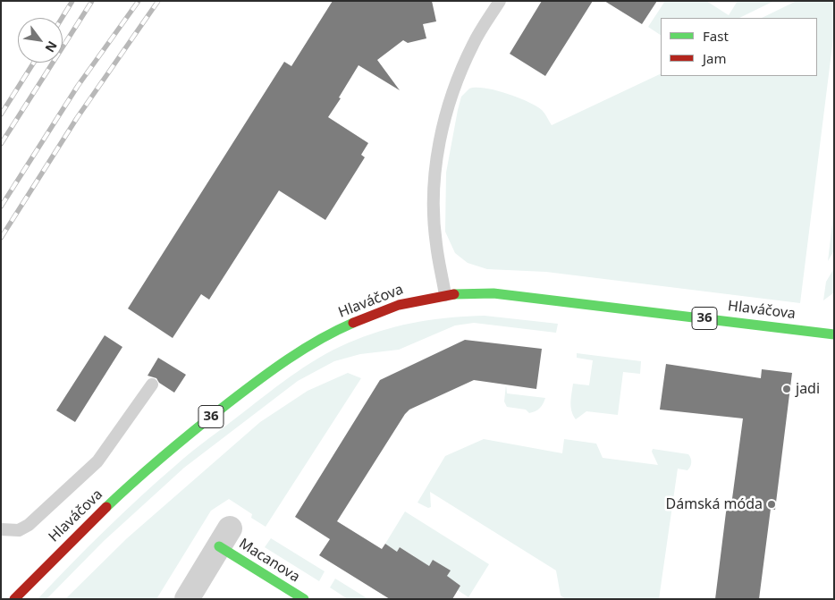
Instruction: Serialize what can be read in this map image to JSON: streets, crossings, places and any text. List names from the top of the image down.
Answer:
{
  "streets": {
    "main road": ["Hlaváčova", "36", "Macanova"]
  },
  "places": ["jadi", "Dámská móda"],
  "legend": ["Fast", "Jam"],
  "north": "bottom right"
}
